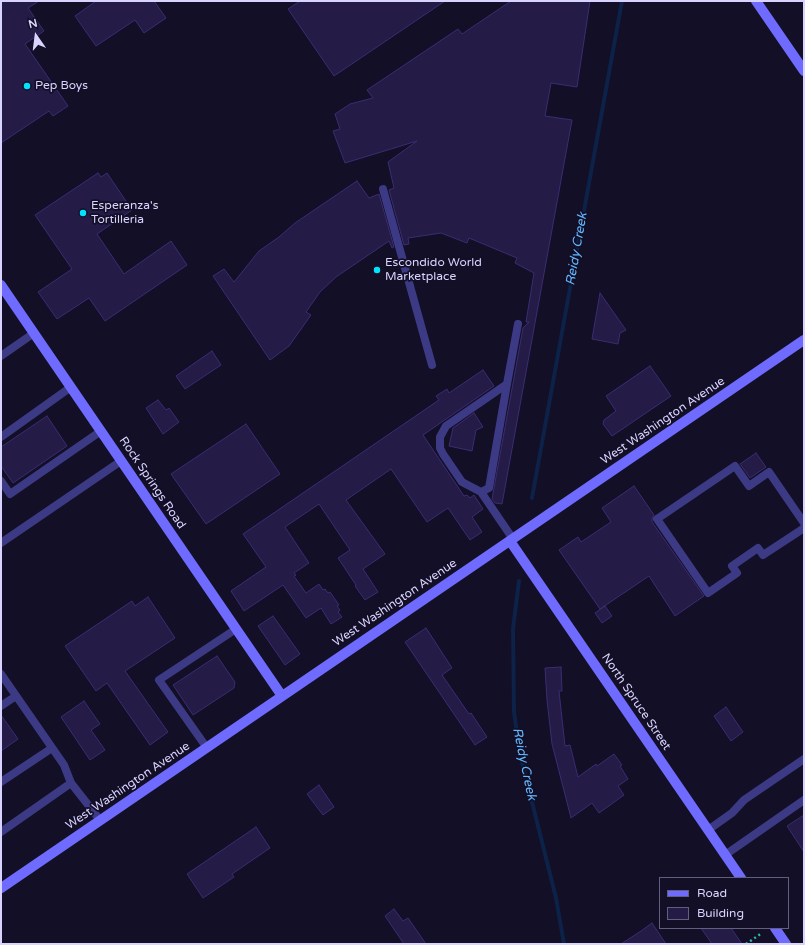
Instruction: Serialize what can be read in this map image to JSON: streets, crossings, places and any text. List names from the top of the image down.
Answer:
{
  "streets": {
    "main road": ["West Washington Avenue", "Rock Springs Road", "North Spruce Street"]
  },
  "crossings": [
    ["West Washington Avenue", "Rock Springs Road"],
    ["West Washington Avenue", "North Spruce Street"]
  ],
  "water": ["Reidy Creek"],
  "places": ["Pep Boys", "Esperanza's Tortilleria", "Escondido World Marketplace"],
  "legend": ["Road", "Building"],
  "north": "top"
}
